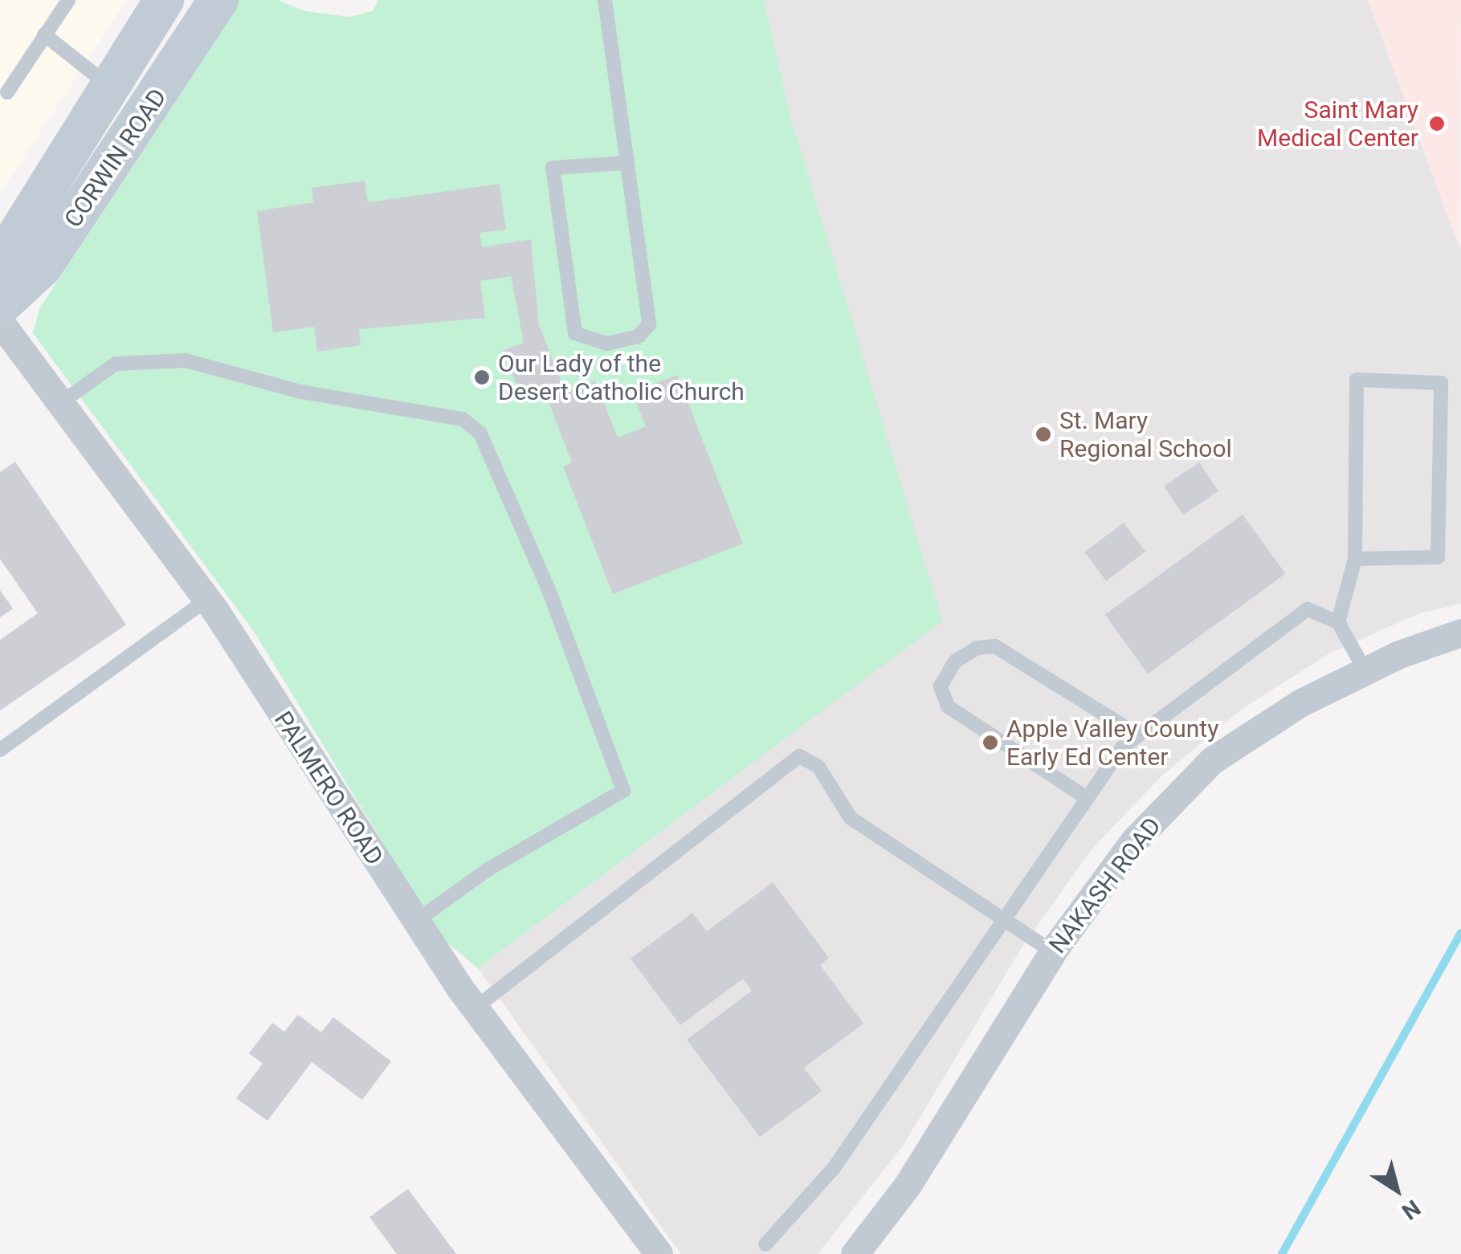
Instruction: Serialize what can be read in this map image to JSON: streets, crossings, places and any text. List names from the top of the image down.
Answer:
{
  "streets": {
    "main road": ["CORWIN ROAD"],
    "street": ["PALMERO ROAD", "NAKASH ROAD"]
  },
  "places": [
    "Saint Mary Medical Center",
    "Our Lady of the Desert Catholic Church",
    "St. Mary Regional School",
    "Apple Valley County Early Ed Center"
  ],
  "north": "bottom right"
}
